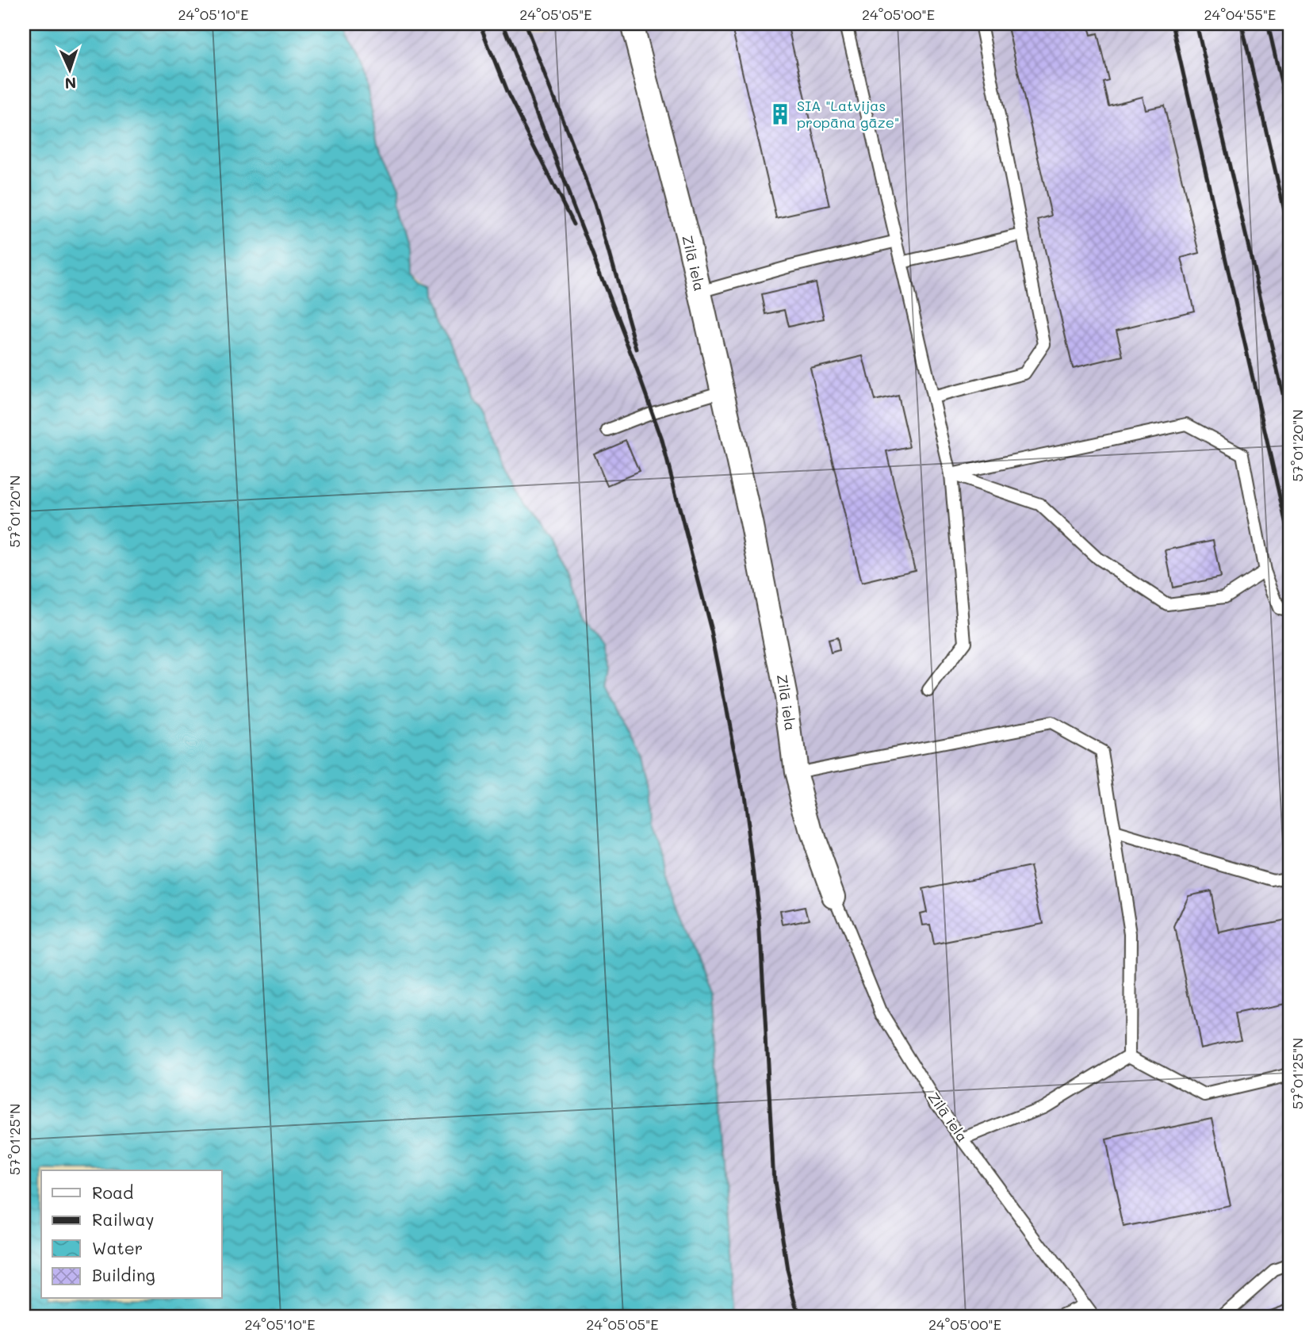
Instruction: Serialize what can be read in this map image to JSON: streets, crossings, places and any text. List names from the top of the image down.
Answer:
{
  "streets": {
    "street": ["Zilā iela"]
  },
  "places": {
    "building": ["SIA \"Latvijas propāna gāze\""]
  },
  "legend": [
    "Road",
    "Railway",
    "Water",
    "Building"
  ],
  "north": "bottom",
  "coordinates": [
    "24°05'10\"E",
    "24°05'05\"E",
    "24°05'00\"E",
    "24°04'55\"E",
    "57°01'20\"N",
    "57°01'25\"N"
  ]
}
